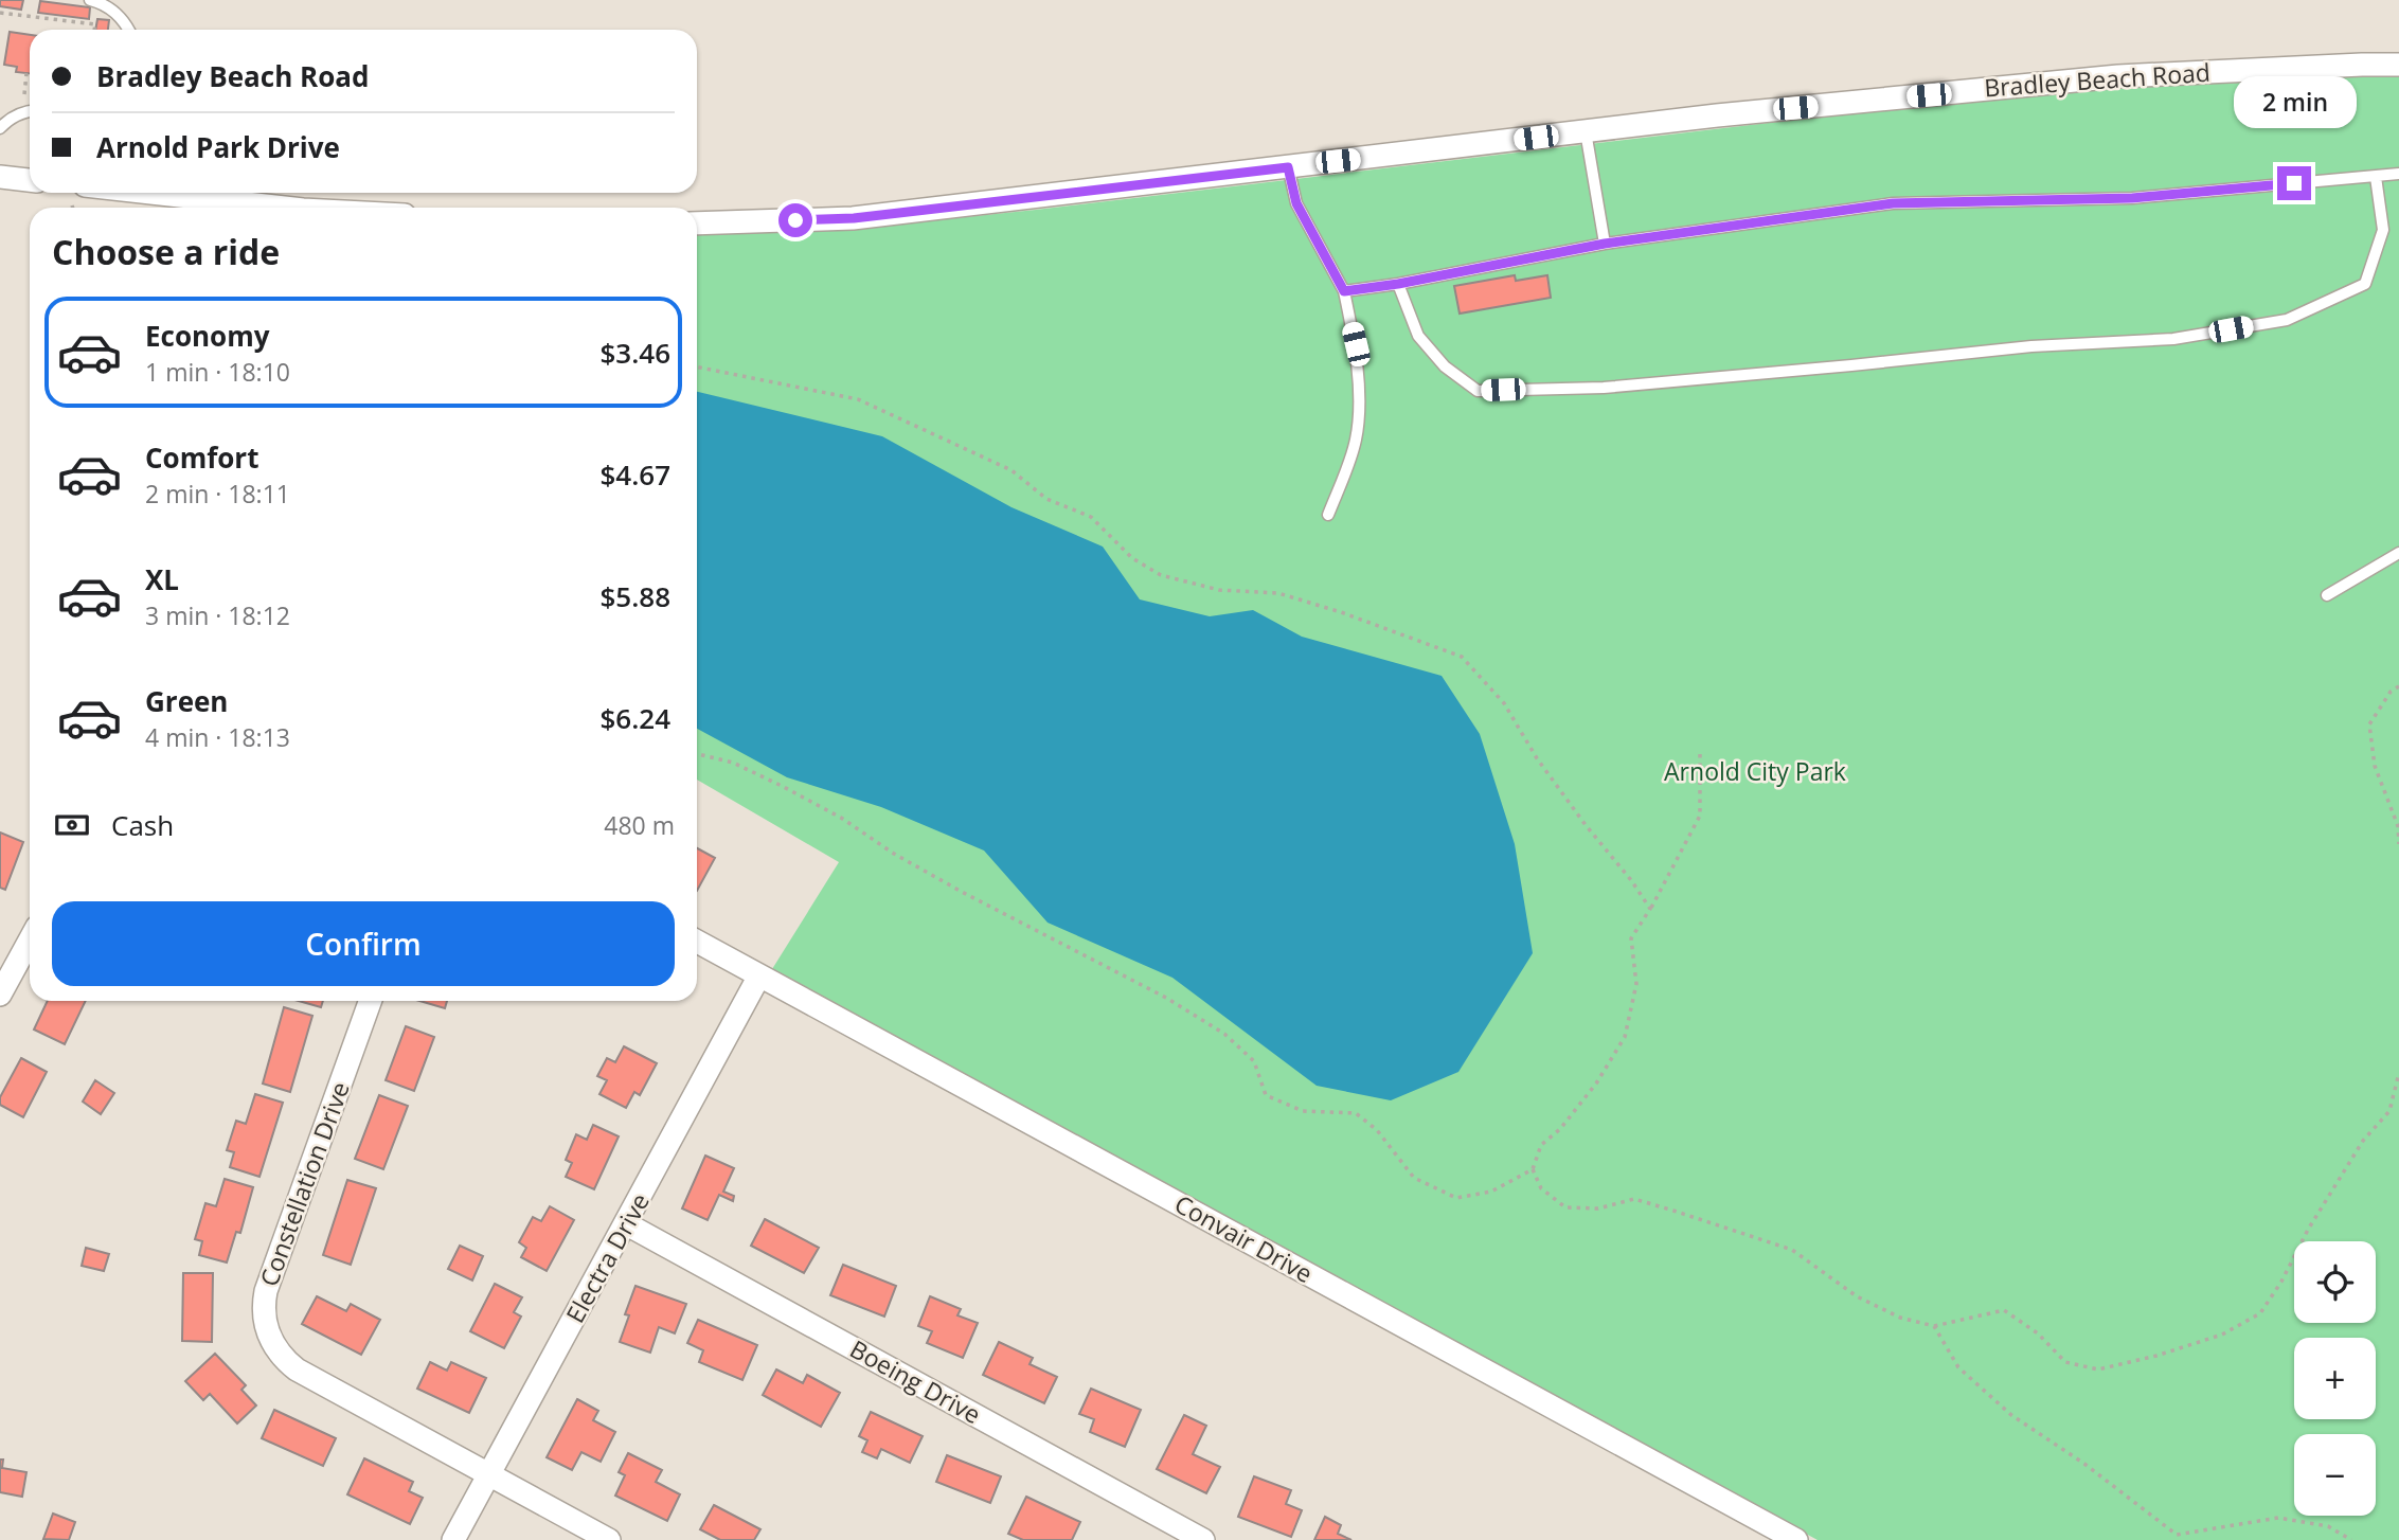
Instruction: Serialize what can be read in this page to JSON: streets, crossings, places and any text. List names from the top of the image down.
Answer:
{
  "streets": {
    "street": [
      "Bradley Beach Road",
      "Constellation Drive",
      "Convair Drive",
      "Electra Drive",
      "Boeing Drive"
    ]
  },
  "crossings": [
    ["Constellation Drive", "Electra Drive"],
    ["Convair Drive", "Electra Drive"],
    ["Electra Drive", "Boeing Drive"]
  ],
  "parks": ["Arnold City Park"],
  "page": {
    "banner": ["Bradley Beach Road", "Arnold Park Drive"],
    "bubble": "2 min",
    "heading": "Choose a ride",
    "list": [
      {
        "name": "Economy",
        "note": "1 min · 18:10",
        "value": "$3.46"
      },
      {
        "name": "Comfort",
        "note": "2 min · 18:11",
        "value": "$4.67"
      },
      {
        "name": "XL",
        "note": "3 min · 18:12",
        "value": "$5.88"
      },
      {
        "name": "Green",
        "note": "4 min · 18:13",
        "value": "$6.24"
      }
    ],
    "pay": ["Cash", "480 m"],
    "buttons": "Confirm",
    "map_buttons": ["+", "−"]
  }
}
